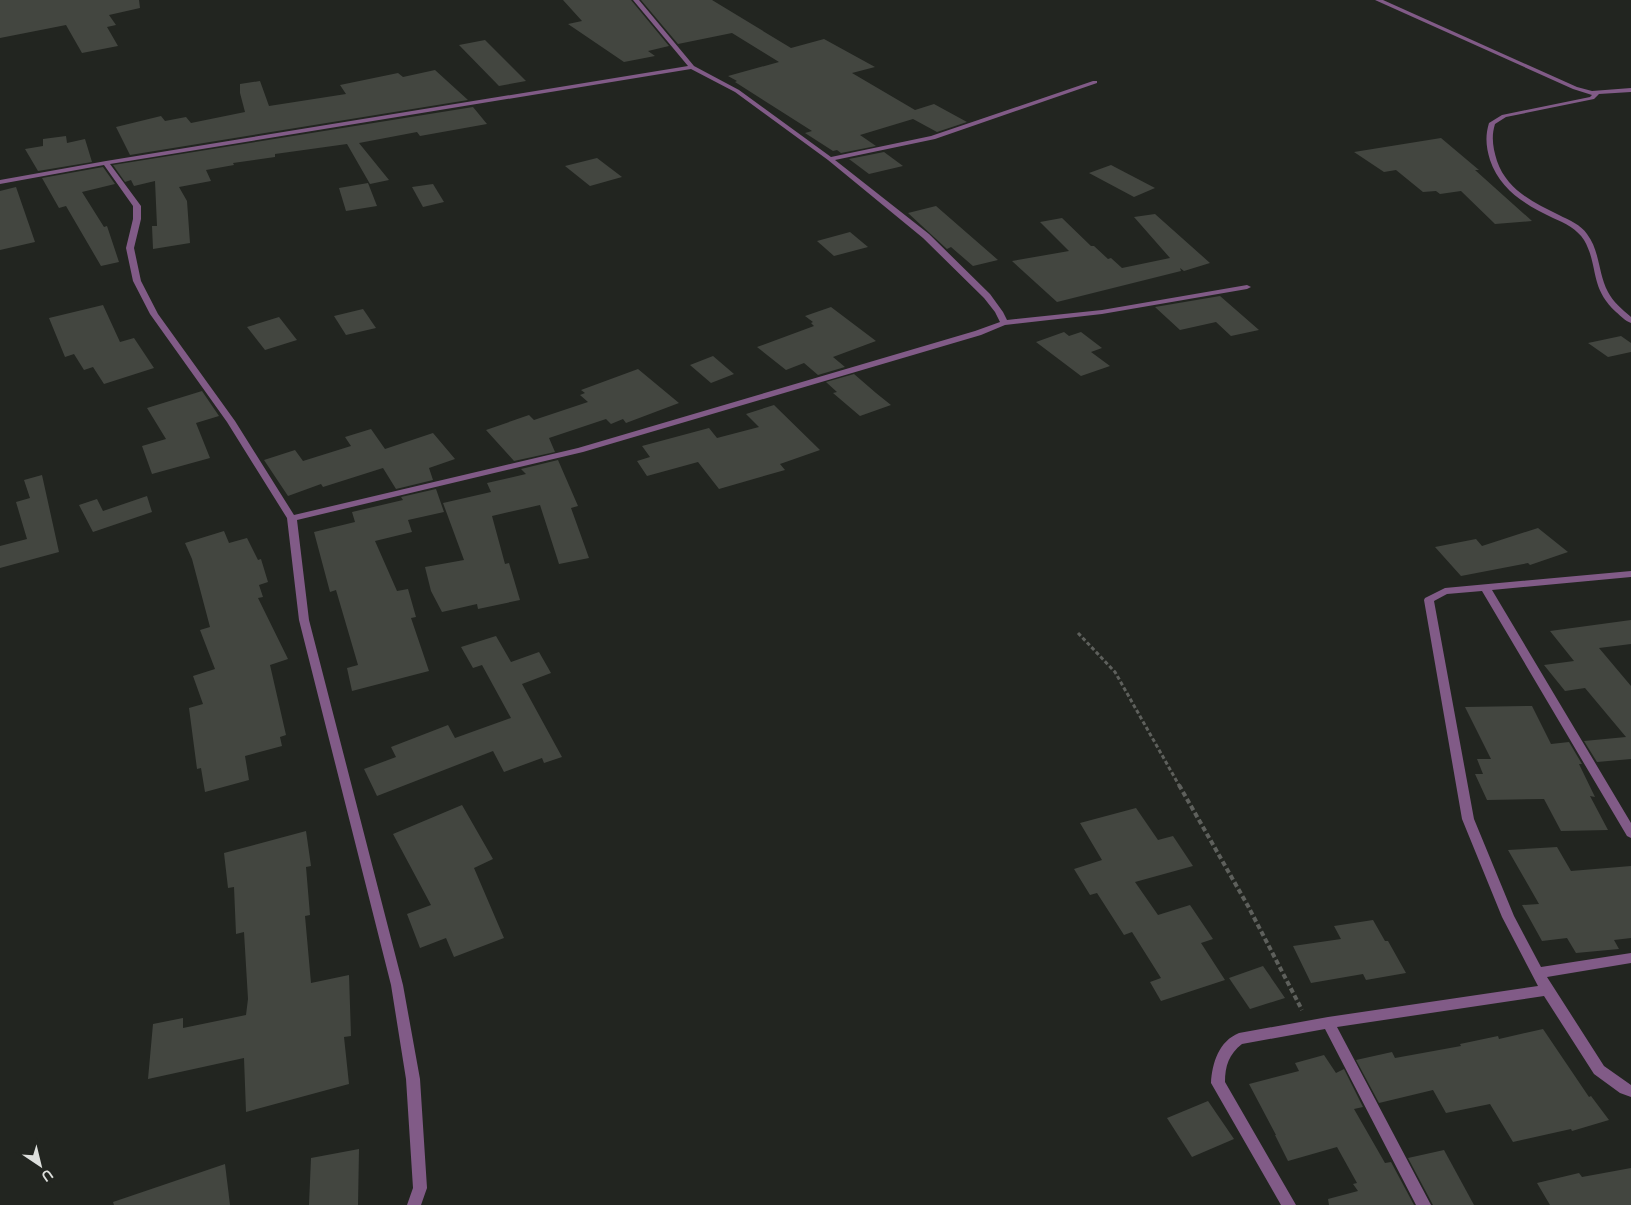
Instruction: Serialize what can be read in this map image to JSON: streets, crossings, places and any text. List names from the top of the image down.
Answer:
{
  "north": "bottom right"
}
